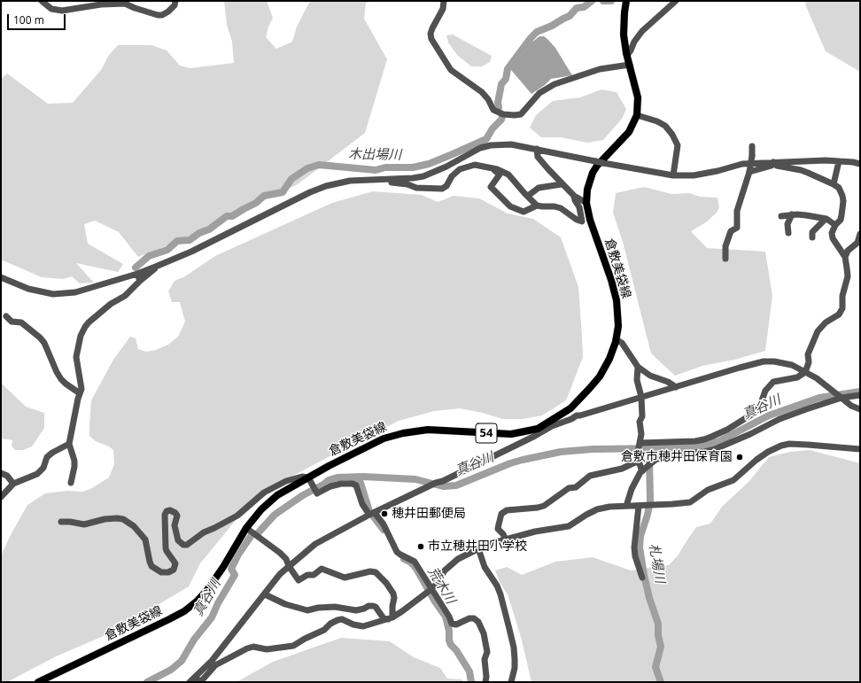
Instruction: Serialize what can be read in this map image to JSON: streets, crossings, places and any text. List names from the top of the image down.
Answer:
{
  "streets": {
    "main road": ["倉敷美袋線", "54"]
  },
  "water": [
    "木出場川",
    "真谷川",
    "札場川",
    "荒木川"
  ],
  "places": ["倉敷市穂井田保育園", "穂井田郵便局", "市立穂井田小学校"],
  "scale_bar": "100 m"
}
